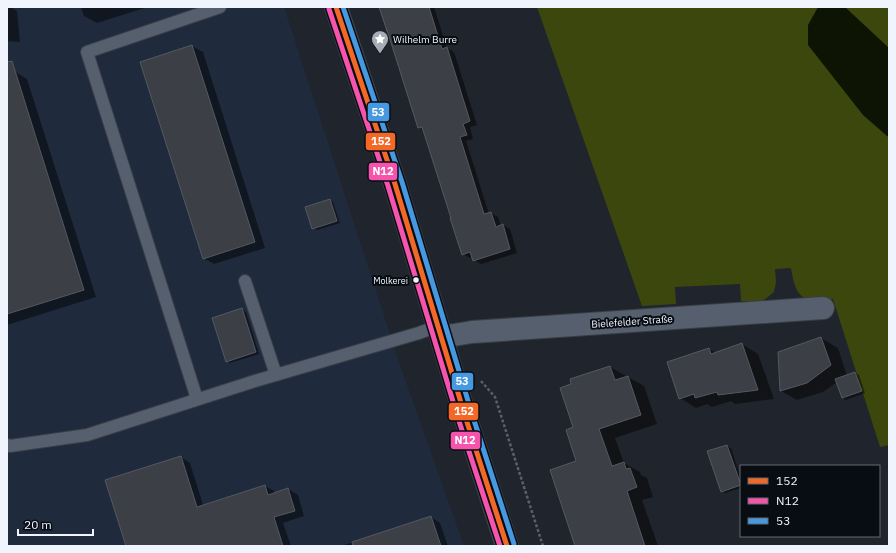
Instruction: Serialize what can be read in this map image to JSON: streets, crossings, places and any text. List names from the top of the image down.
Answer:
{
  "streets": {
    "street": ["Bielefelder Straße"]
  },
  "places": {
    "place": ["Wilhelm Burre"],
    "other": ["Molkerei"]
  },
  "lines": ["transit line 152", "transit line 53", "transit line N12"],
  "legend": ["152", "N12", "53"],
  "scale_bar": "20 m"
}
